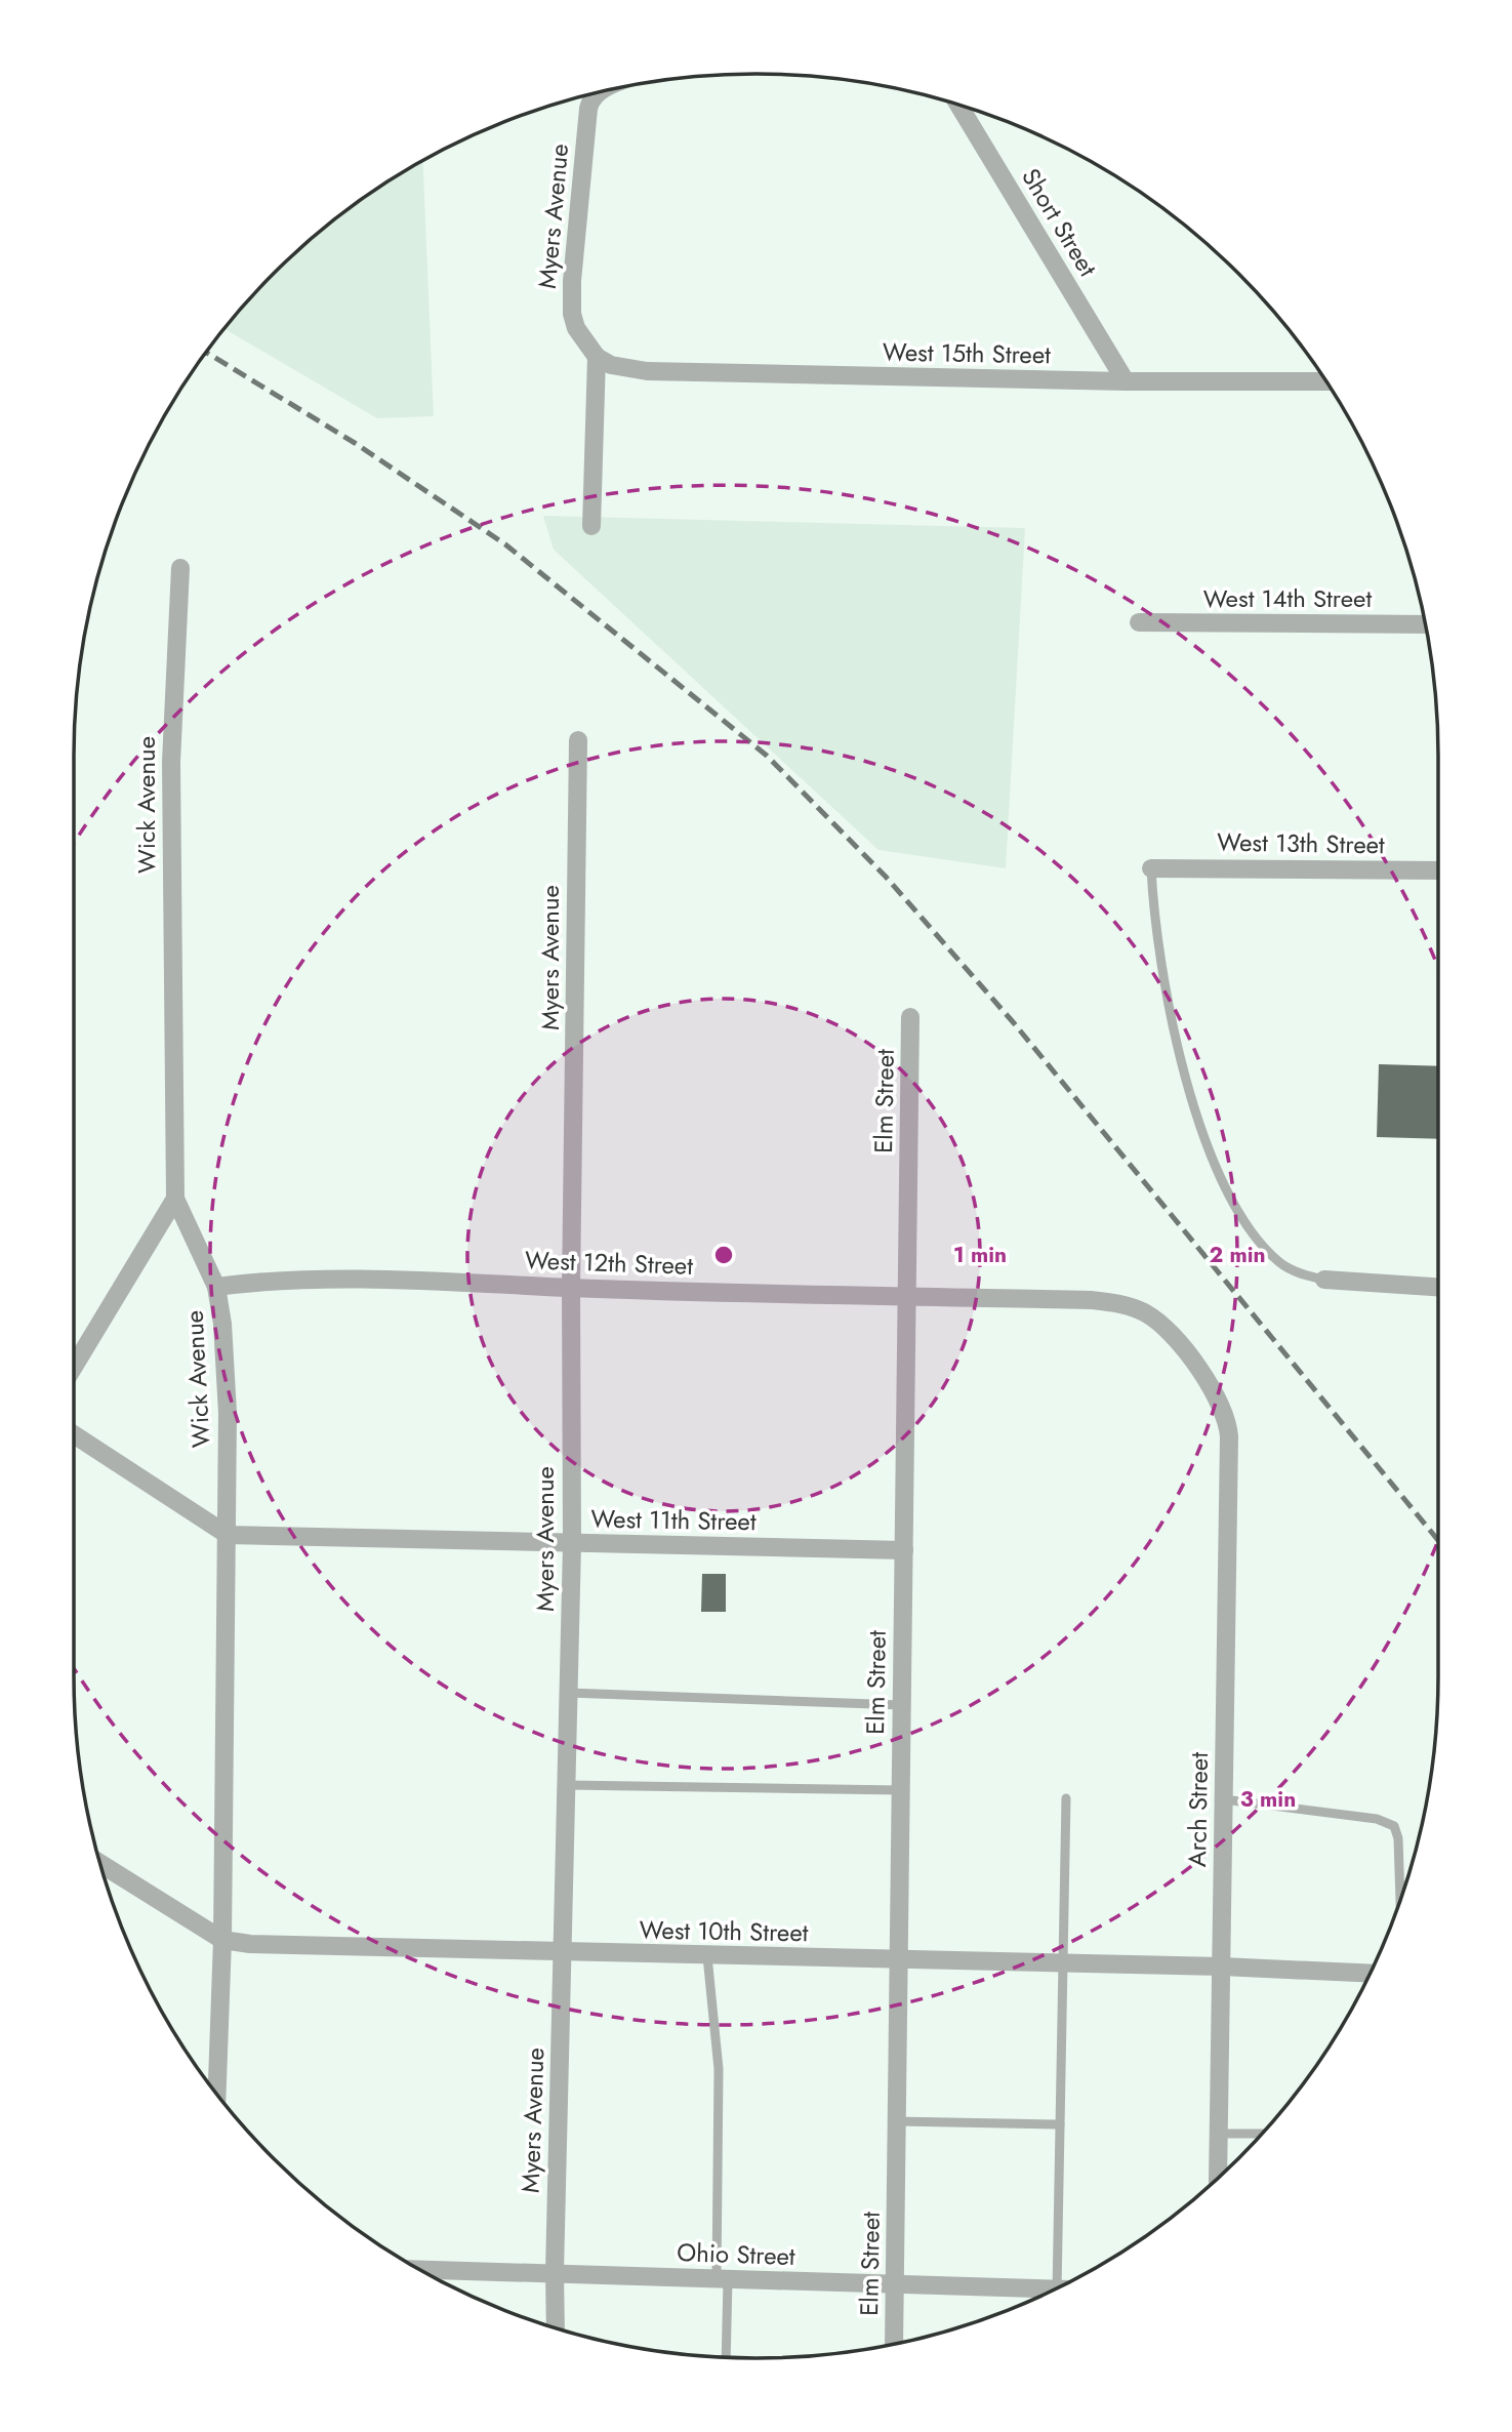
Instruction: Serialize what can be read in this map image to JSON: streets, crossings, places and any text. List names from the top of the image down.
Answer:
{
  "streets": {
    "street": [
      "Myers Avenue",
      "Short Street",
      "West 15th Street",
      "West 14th Street",
      "Wick Avenue",
      "West 13th Street",
      "Elm Street",
      "West 12th Street",
      "West 11th Street",
      "Arch Street",
      "West 10th Street",
      "Ohio Street"
    ]
  },
  "crossings": [
    ["Myers Avenue", "West 15th Street"],
    ["Myers Avenue", "West 12th Street"],
    ["Myers Avenue", "West 11th Street"],
    ["Myers Avenue", "West 10th Street"],
    ["Myers Avenue", "Ohio Street"],
    ["Short Street", "West 15th Street"],
    ["Wick Avenue", "West 12th Street"],
    ["Wick Avenue", "West 11th Street"],
    ["Wick Avenue", "West 10th Street"],
    ["Elm Street", "West 12th Street"],
    ["Elm Street", "West 11th Street"],
    ["Elm Street", "West 10th Street"],
    ["Elm Street", "Ohio Street"],
    ["West 12th Street", "Arch Street"],
    ["Arch Street", "West 10th Street"]
  ],
  "rings": ["1 min", "2 min", "3 min"]
}
